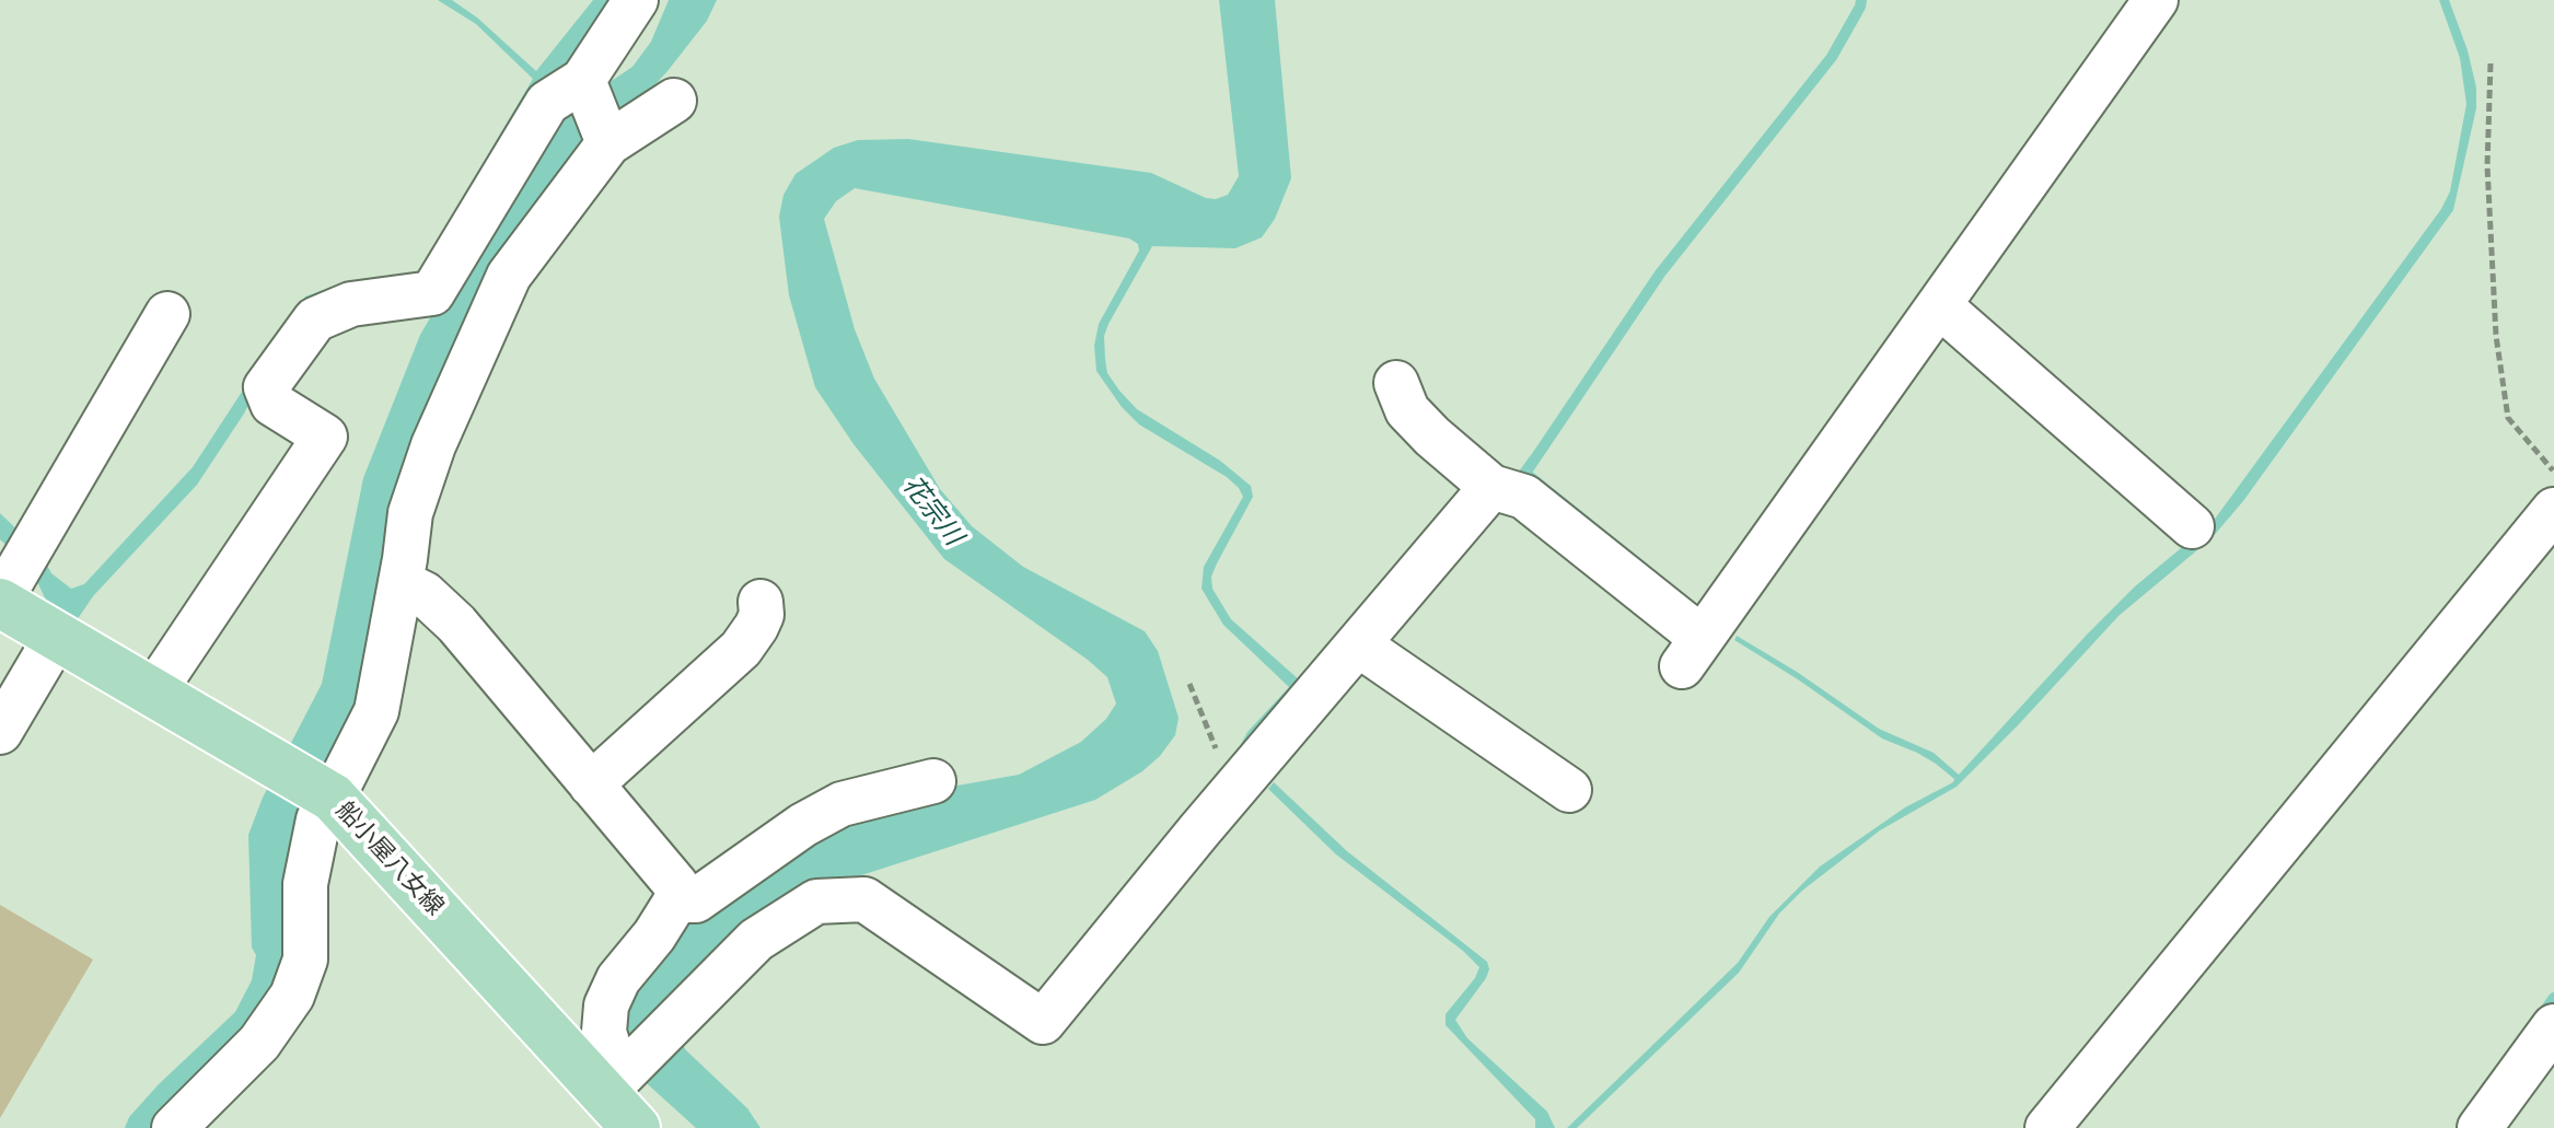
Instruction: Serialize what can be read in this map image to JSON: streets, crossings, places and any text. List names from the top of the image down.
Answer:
{
  "streets": {
    "main road": ["船小屋八女線"]
  },
  "water": ["花宗川"]
}
